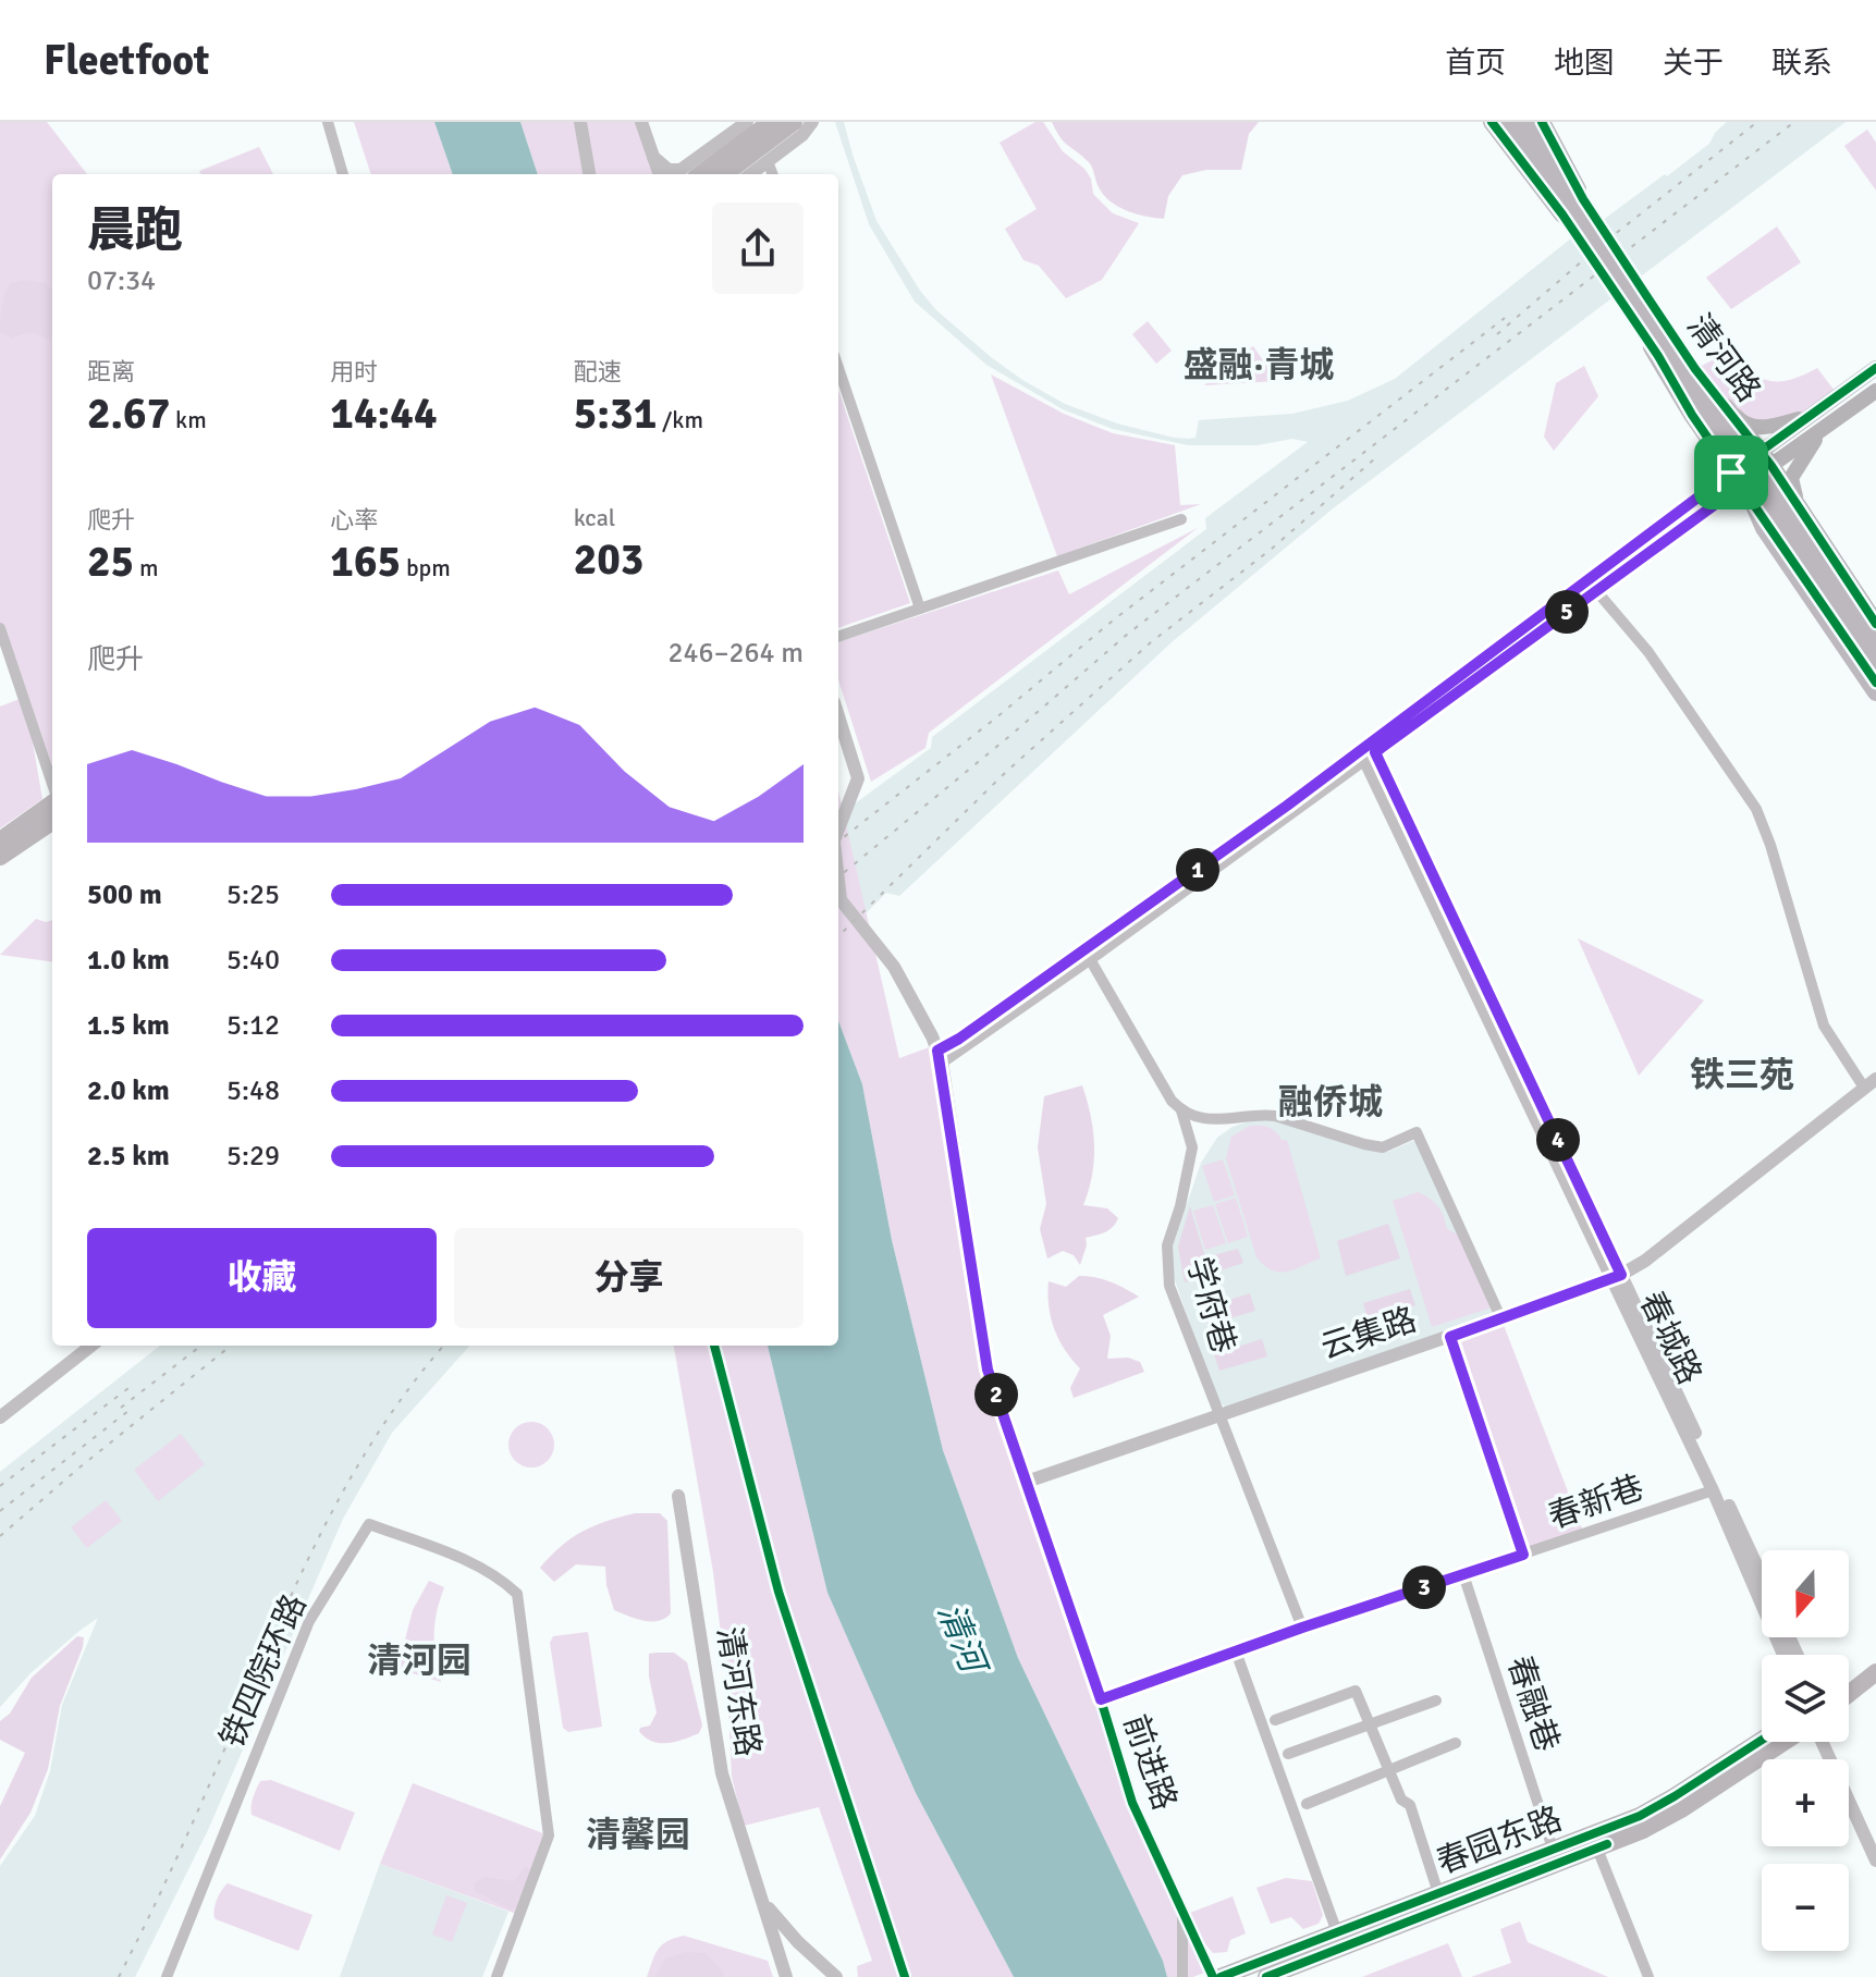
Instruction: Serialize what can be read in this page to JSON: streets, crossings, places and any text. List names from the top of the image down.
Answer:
{
  "streets": {
    "main road": ["清河路", "春园东路"],
    "street": [
      "学府巷",
      "云集路",
      "春城路",
      "春新巷",
      "铁四院环路",
      "清河东路",
      "春融巷",
      "前进路"
    ]
  },
  "crossings": [
    ["学府巷", "云集路"],
    ["学府巷", "春新巷"],
    ["云集路", "春城路"],
    ["云集路", "前进路"],
    ["春城路", "春新巷"],
    ["春新巷", "春融巷"],
    ["春新巷", "前进路"],
    ["春融巷", "春园东路"]
  ],
  "districts": [
    "盛融·青城",
    "铁三苑",
    "融侨城",
    "清河园",
    "清馨园"
  ],
  "water": ["清河"],
  "north": "bottom",
  "page": {
    "header": "Fleetfoot",
    "nav": [
      "首页",
      "地图",
      "关于",
      "联系"
    ],
    "heading": ["晨跑", "07:34"],
    "stats": [
      ["距离", "2.67 km"],
      ["用时", "14:44"],
      ["配速", "5:31 /km"],
      ["爬升", "25 m"],
      ["心率", "165 bpm"],
      ["kcal", "203"]
    ],
    "pins": [
      "5",
      "1",
      "4",
      "2",
      "3"
    ],
    "chart": ["爬升", "246–264 m"],
    "list": [
      {
        "name": "500 m",
        "note": "5:25"
      },
      {
        "name": "1.0 km",
        "note": "5:40"
      },
      {
        "name": "1.5 km",
        "note": "5:12"
      },
      {
        "name": "2.0 km",
        "note": "5:48"
      },
      {
        "name": "2.5 km",
        "note": "5:29"
      }
    ],
    "buttons": ["收藏", "分享"],
    "map_buttons": ["+", "−"]
  }
}
